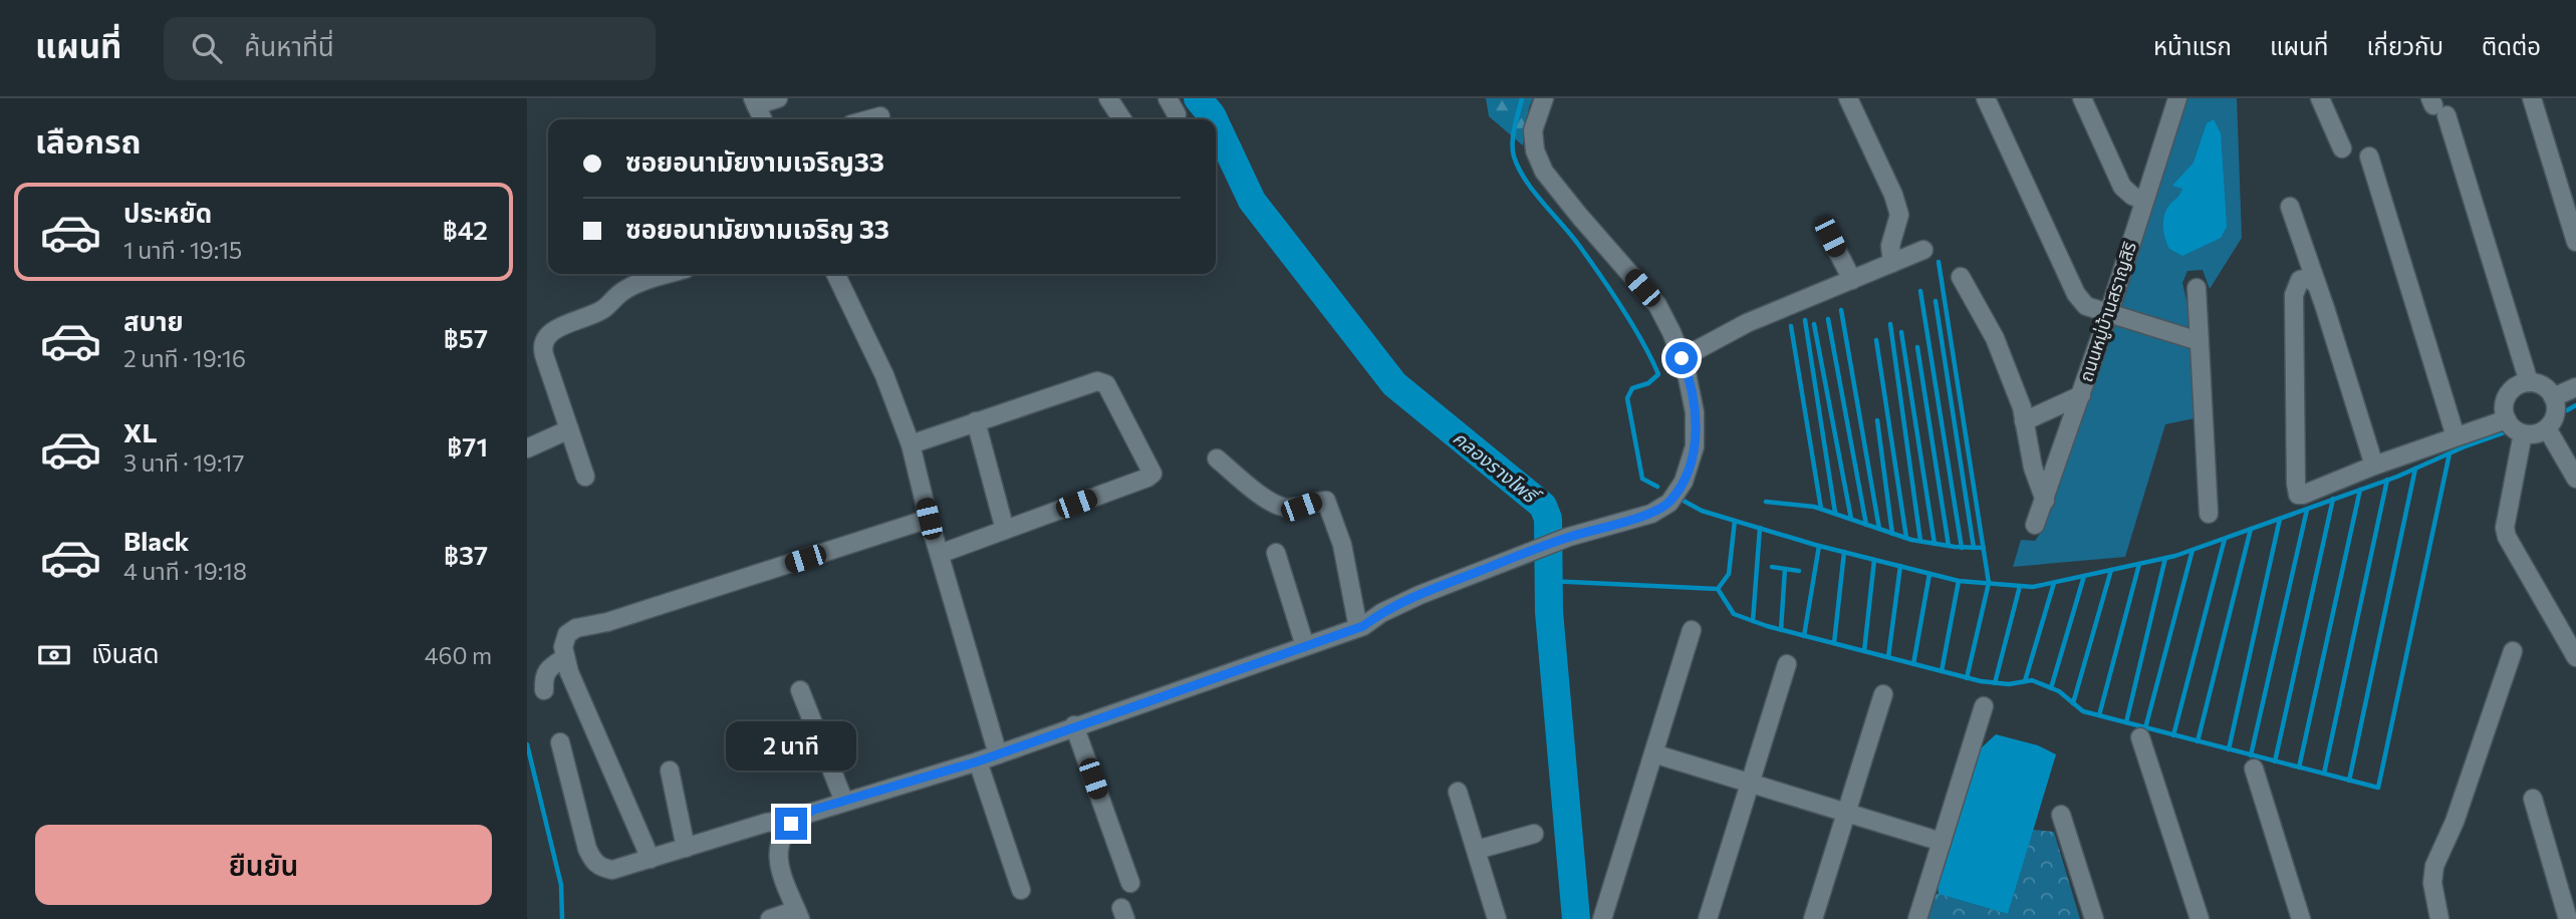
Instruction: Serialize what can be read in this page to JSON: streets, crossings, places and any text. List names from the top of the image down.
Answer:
{
  "streets": {
    "street": ["ถนนหมู่บ้านสราญสิริ"]
  },
  "water": ["คลองรางโพธิ์"],
  "page": {
    "header": "แผนที่",
    "search": "ค้นหาที่นี่",
    "nav": [
      "หน้าแรก",
      "แผนที่",
      "เกี่ยวกับ",
      "ติดต่อ"
    ],
    "heading": "เลือกรถ",
    "banner": ["ซอยอนามัยงามเจริญ33", "ซอยอนามัยงามเจริญ 33"],
    "list": [
      {
        "name": "ประหยัด",
        "note": "1 นาที · 19:15",
        "value": "฿42"
      },
      {
        "name": "สบาย",
        "note": "2 นาที · 19:16",
        "value": "฿57"
      },
      {
        "name": "XL",
        "note": "3 นาที · 19:17",
        "value": "฿71"
      },
      {
        "name": "Black",
        "note": "4 นาที · 19:18",
        "value": "฿37"
      }
    ],
    "pay": ["เงินสด", "460 m"],
    "bubble": "2 นาที",
    "buttons": "ยืนยัน"
  }
}
